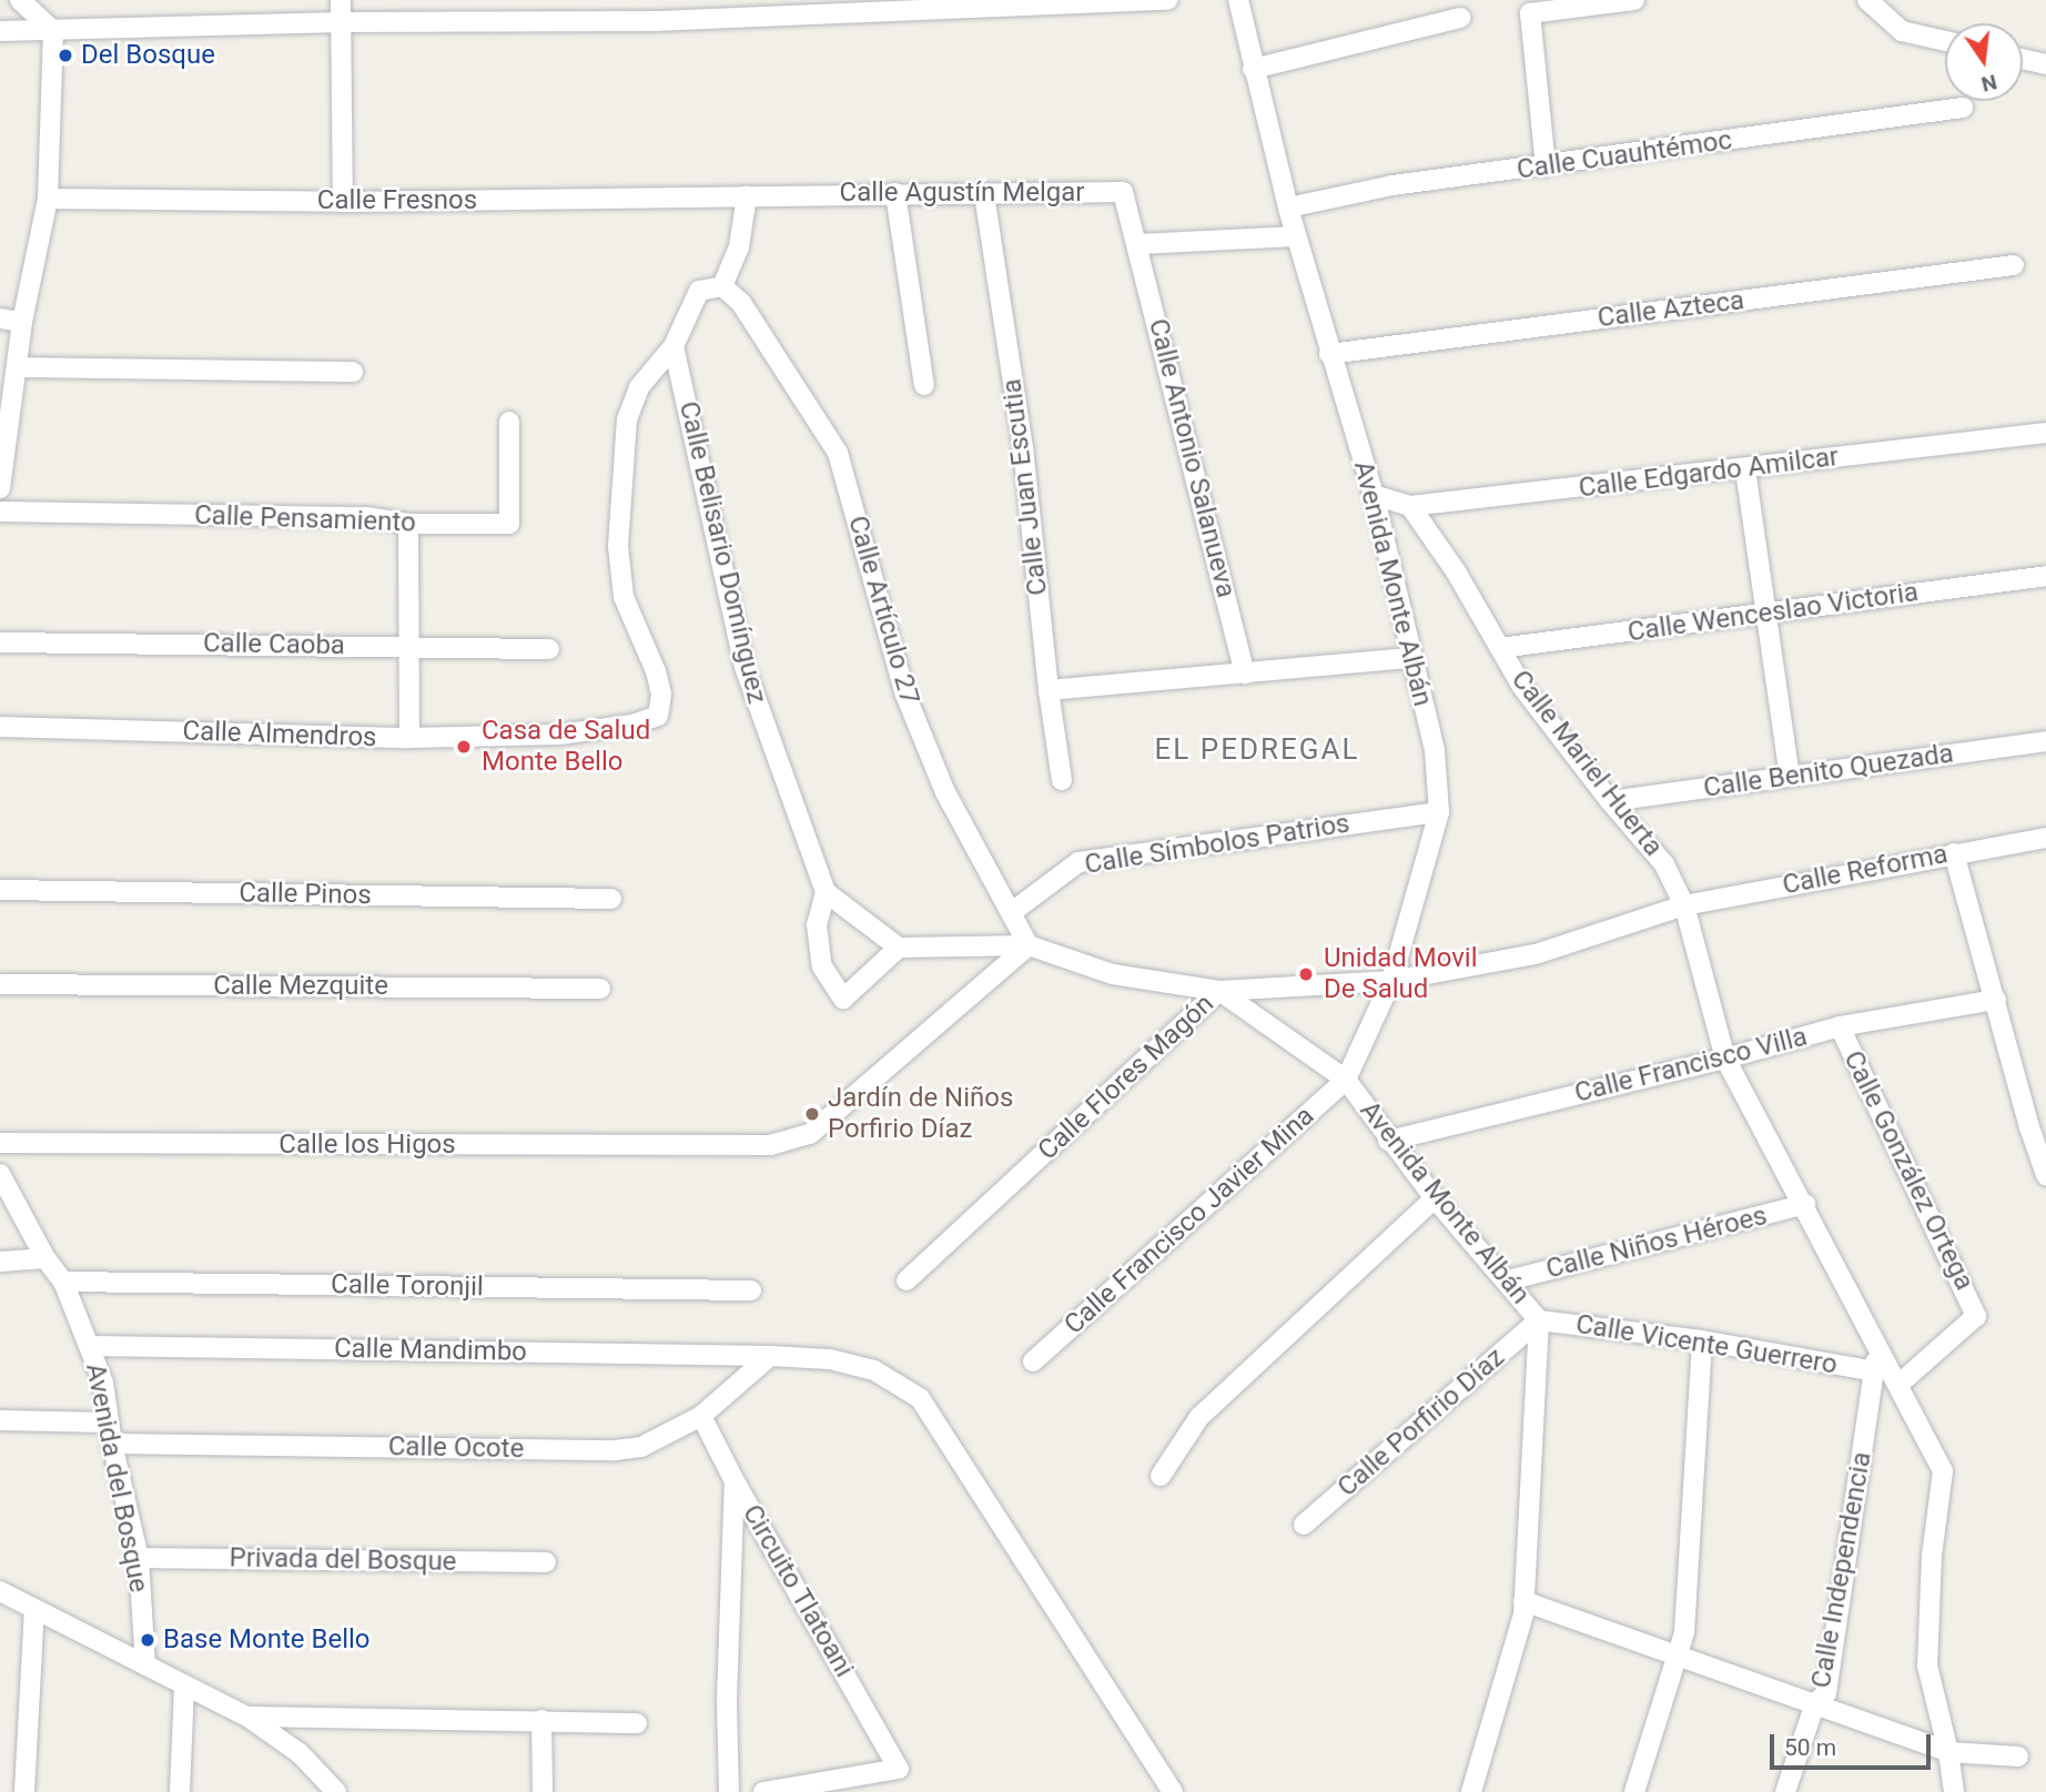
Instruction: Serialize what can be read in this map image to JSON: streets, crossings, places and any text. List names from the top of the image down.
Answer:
{
  "streets": {
    "street": [
      "Calle Cuauhtémoc",
      "Calle Agustín Melgar",
      "Calle Fresnos",
      "Calle Azteca",
      "Calle Antonio Salanueva",
      "Calle Edgardo Amilcar",
      "Calle Juan Escutia",
      "Calle Pensamiento",
      "Calle Belisario Domínguez",
      "Avenida Monte Albán",
      "Calle Artículo 27",
      "Calle Wenceslao Victoria",
      "Calle Caoba",
      "Calle Almendros",
      "Calle Mariel Huerta",
      "Calle Benito Quezada",
      "Calle Símbolos Patrios",
      "Calle Reforma",
      "Calle Pinos",
      "Calle Mezquite",
      "Calle Francisco Villa",
      "Calle Flores Magón",
      "Calle los Higos",
      "Calle González Ortega",
      "Calle Francisco Javier Mina",
      "Calle Niños Héroes",
      "Calle Toronjil",
      "Calle Vicente Guerrero",
      "Calle Mandimbo",
      "Calle Porfirio Díaz",
      "Calle Ocote",
      "Avenida del Bosque",
      "Privada del Bosque",
      "Calle Independencia",
      "Circuito Tlatoani"
    ]
  },
  "crossings": [
    ["Calle Cuauhtémoc", "Avenida Monte Albán"],
    ["Calle Agustín Melgar", "Calle Fresnos"],
    ["Calle Agustín Melgar", "Calle Antonio Salanueva"],
    ["Calle Agustín Melgar", "Calle Juan Escutia"],
    ["Calle Azteca", "Avenida Monte Albán"],
    ["Calle Edgardo Amilcar", "Avenida Monte Albán"],
    ["Calle Edgardo Amilcar", "Calle Mariel Huerta"],
    ["Calle Belisario Domínguez", "Calle Almendros"],
    ["Avenida Monte Albán", "Calle Símbolos Patrios"],
    ["Avenida Monte Albán", "Calle Reforma"],
    ["Avenida Monte Albán", "Calle Francisco Villa"],
    ["Avenida Monte Albán", "Calle Flores Magón"],
    ["Avenida Monte Albán", "Calle Francisco Javier Mina"],
    ["Avenida Monte Albán", "Calle Niños Héroes"],
    ["Avenida Monte Albán", "Calle Vicente Guerrero"],
    ["Avenida Monte Albán", "Calle Porfirio Díaz"],
    ["Calle Artículo 27", "Calle Símbolos Patrios"],
    ["Calle Artículo 27", "Calle los Higos"],
    ["Calle Wenceslao Victoria", "Calle Mariel Huerta"],
    ["Calle Mariel Huerta", "Calle Benito Quezada"],
    ["Calle Mariel Huerta", "Calle Reforma"],
    ["Calle Mariel Huerta", "Calle Francisco Villa"],
    ["Calle Mariel Huerta", "Calle Niños Héroes"],
    ["Calle Mariel Huerta", "Calle Independencia"],
    ["Calle Reforma", "Calle Flores Magón"],
    ["Calle Francisco Villa", "Calle González Ortega"],
    ["Calle Toronjil", "Avenida del Bosque"],
    ["Calle Vicente Guerrero", "Calle Porfirio Díaz"],
    ["Calle Vicente Guerrero", "Calle Independencia"],
    ["Calle Mandimbo", "Calle Ocote"],
    ["Calle Mandimbo", "Avenida del Bosque"],
    ["Calle Ocote", "Avenida del Bosque"],
    ["Avenida del Bosque", "Privada del Bosque"]
  ],
  "districts": ["EL PEDREGAL"],
  "places": [
    "Del Bosque",
    "Casa de Salud Monte Bello",
    "Unidad Movil De Salud",
    "Jardín de Niños Porfirio Díaz",
    "Base Monte Bello"
  ],
  "scale_bar": "50 m",
  "north": "bottom"
}
